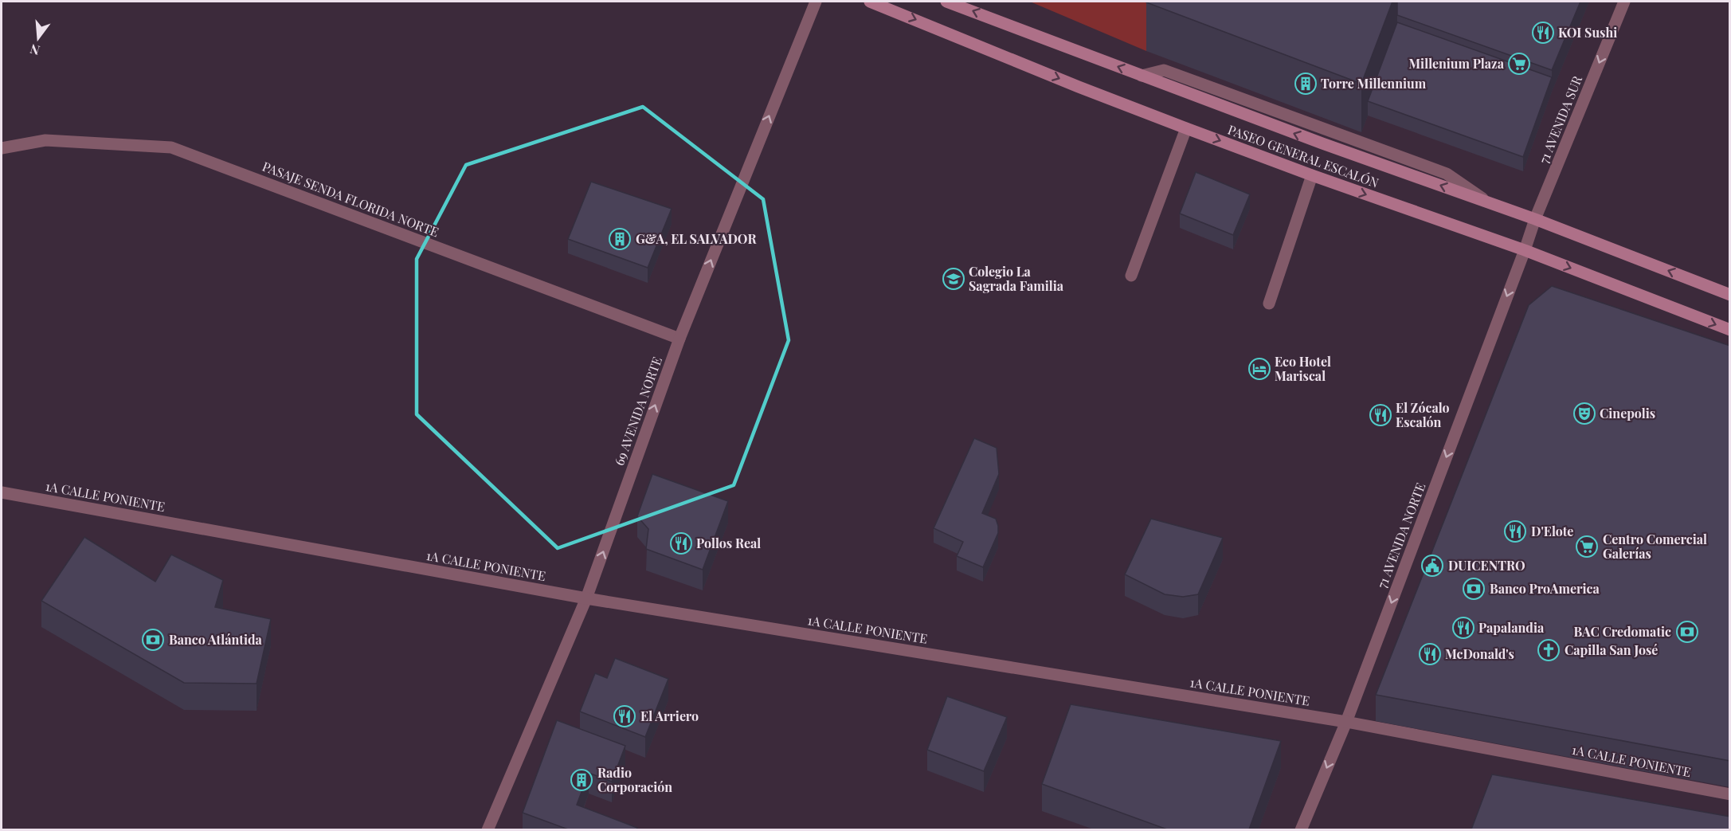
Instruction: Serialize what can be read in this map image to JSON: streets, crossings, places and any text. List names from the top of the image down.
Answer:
{
  "streets": {
    "main road": ["PASEO GENERAL ESCALÓN"],
    "street": [
      "71 AVENIDA SUR",
      "PASAJE SENDA FLORIDA NORTE",
      "69 AVENIDA NORTE",
      "1A CALLE PONIENTE",
      "71 AVENIDA NORTE"
    ]
  },
  "crossings": [
    ["71 AVENIDA SUR", "PASEO GENERAL ESCALÓN"],
    ["71 AVENIDA SUR", "71 AVENIDA NORTE"],
    ["PASEO GENERAL ESCALÓN", "71 AVENIDA NORTE"],
    ["PASAJE SENDA FLORIDA NORTE", "69 AVENIDA NORTE"],
    ["69 AVENIDA NORTE", "1A CALLE PONIENTE"],
    ["1A CALLE PONIENTE", "71 AVENIDA NORTE"]
  ],
  "one_way": ["71 AVENIDA SUR", "69 AVENIDA NORTE", "71 AVENIDA NORTE"],
  "places": {
    "restaurant": [
      "KOI Sushi",
      "El Zócalo Escalón",
      "D'Elote",
      "Pollos Real",
      "Papalandia",
      "McDonald's",
      "El Arriero"
    ],
    "supermarket": ["Millenium Plaza", "Centro Comercial Galerías"],
    "building": ["Torre Millennium", "G&A, EL SALVADOR", "Radio Corporación"],
    "school or university": ["Colegio La Sagrada Familia"],
    "hotel": ["Eco Hotel Mariscal"],
    "theatre": ["Cinepolis"],
    "public building": ["DUICENTRO"],
    "bank": ["Banco ProAmerica", "BAC Credomatic", "Banco Atlántida"],
    "church": ["Capilla San José"]
  },
  "north": "bottom"
}
